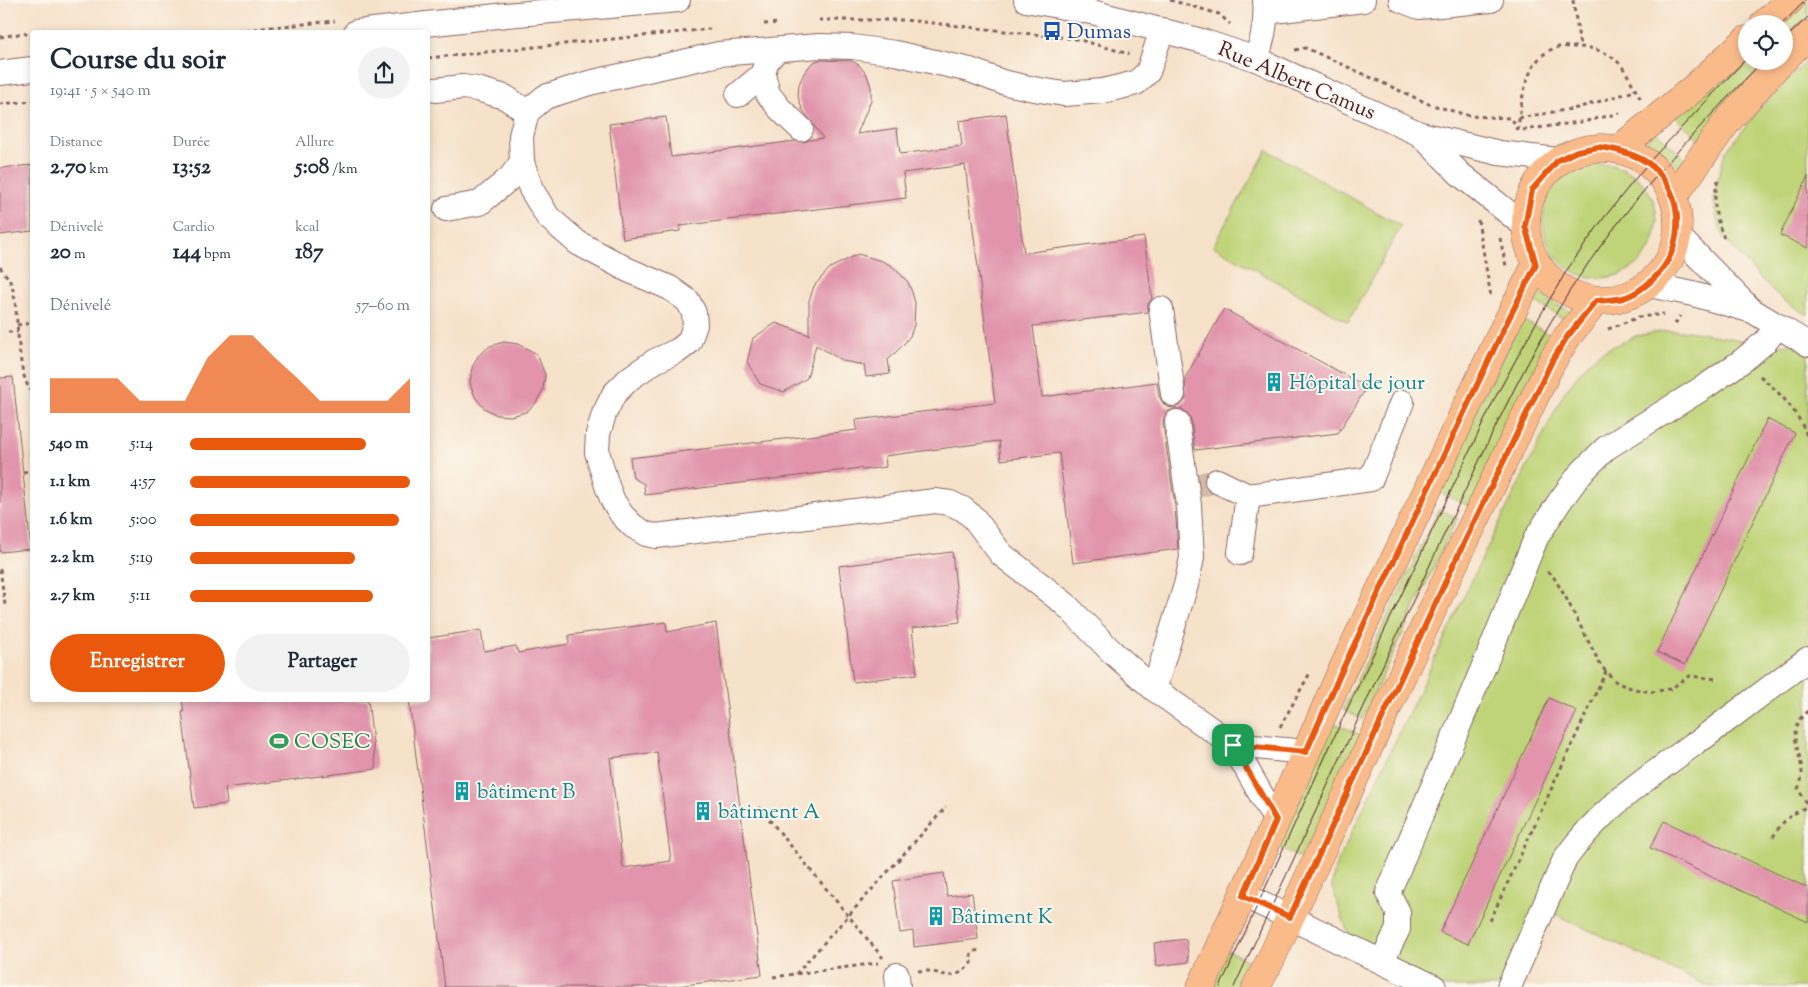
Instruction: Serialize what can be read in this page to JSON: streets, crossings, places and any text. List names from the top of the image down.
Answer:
{
  "streets": {
    "street": ["Rue Albert Camus"]
  },
  "places": {
    "bus stop": ["Dumas"],
    "building": [
      "Hôpital de jour",
      "bâtiment B",
      "bâtiment A",
      "Bâtiment K"
    ],
    "sports": ["COSEC"]
  },
  "page": {
    "heading": ["Course du soir", "19:41 · 5 × 540 m"],
    "stats": [
      ["Distance", "2.70 km"],
      ["Durée", "13:52"],
      ["Allure", "5:08 /km"],
      ["Dénivelé", "20 m"],
      ["Cardio", "144 bpm"],
      ["kcal", "187"]
    ],
    "chart": ["Dénivelé", "57–60 m"],
    "list": [
      {
        "name": "540 m",
        "note": "5:14"
      },
      {
        "name": "1.1 km",
        "note": "4:57"
      },
      {
        "name": "1.6 km",
        "note": "5:00"
      },
      {
        "name": "2.2 km",
        "note": "5:19"
      },
      {
        "name": "2.7 km",
        "note": "5:11"
      }
    ],
    "buttons": ["Enregistrer", "Partager"]
  }
}
